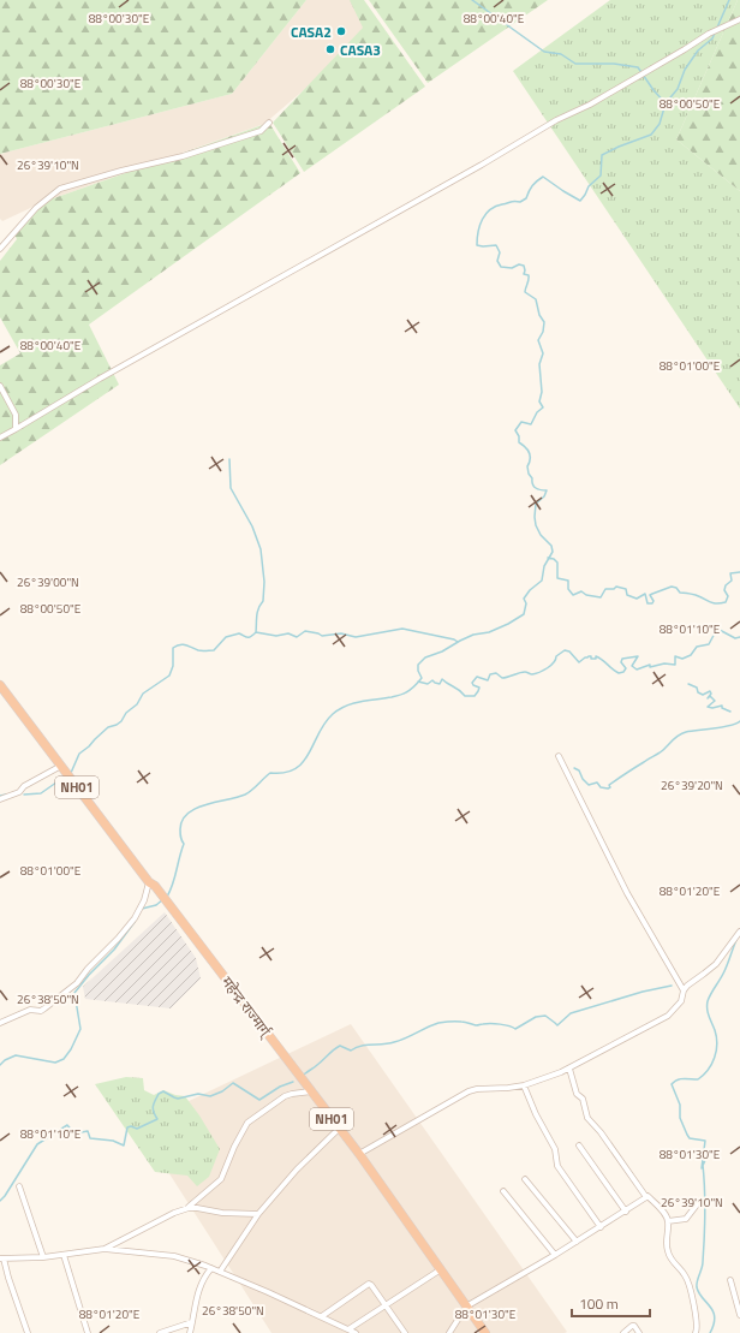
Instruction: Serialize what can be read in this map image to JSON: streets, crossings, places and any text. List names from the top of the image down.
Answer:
{
  "streets": {
    "highway": ["NH01", "महेन्द्र राज्मार्ग्"]
  },
  "places": ["CASA2", "CASA3"],
  "scale_bar": "100 m",
  "coordinates": [
    "88°00'30\"E",
    "88°00'40\"E",
    "88°00'50\"E",
    "26°39'10\"N",
    "88°01'00\"E",
    "26°39'00\"N",
    "88°01'10\"E",
    "26°39'20\"N",
    "88°01'20\"E",
    "26°38'50\"N",
    "88°01'30\"E"
  ]
}
